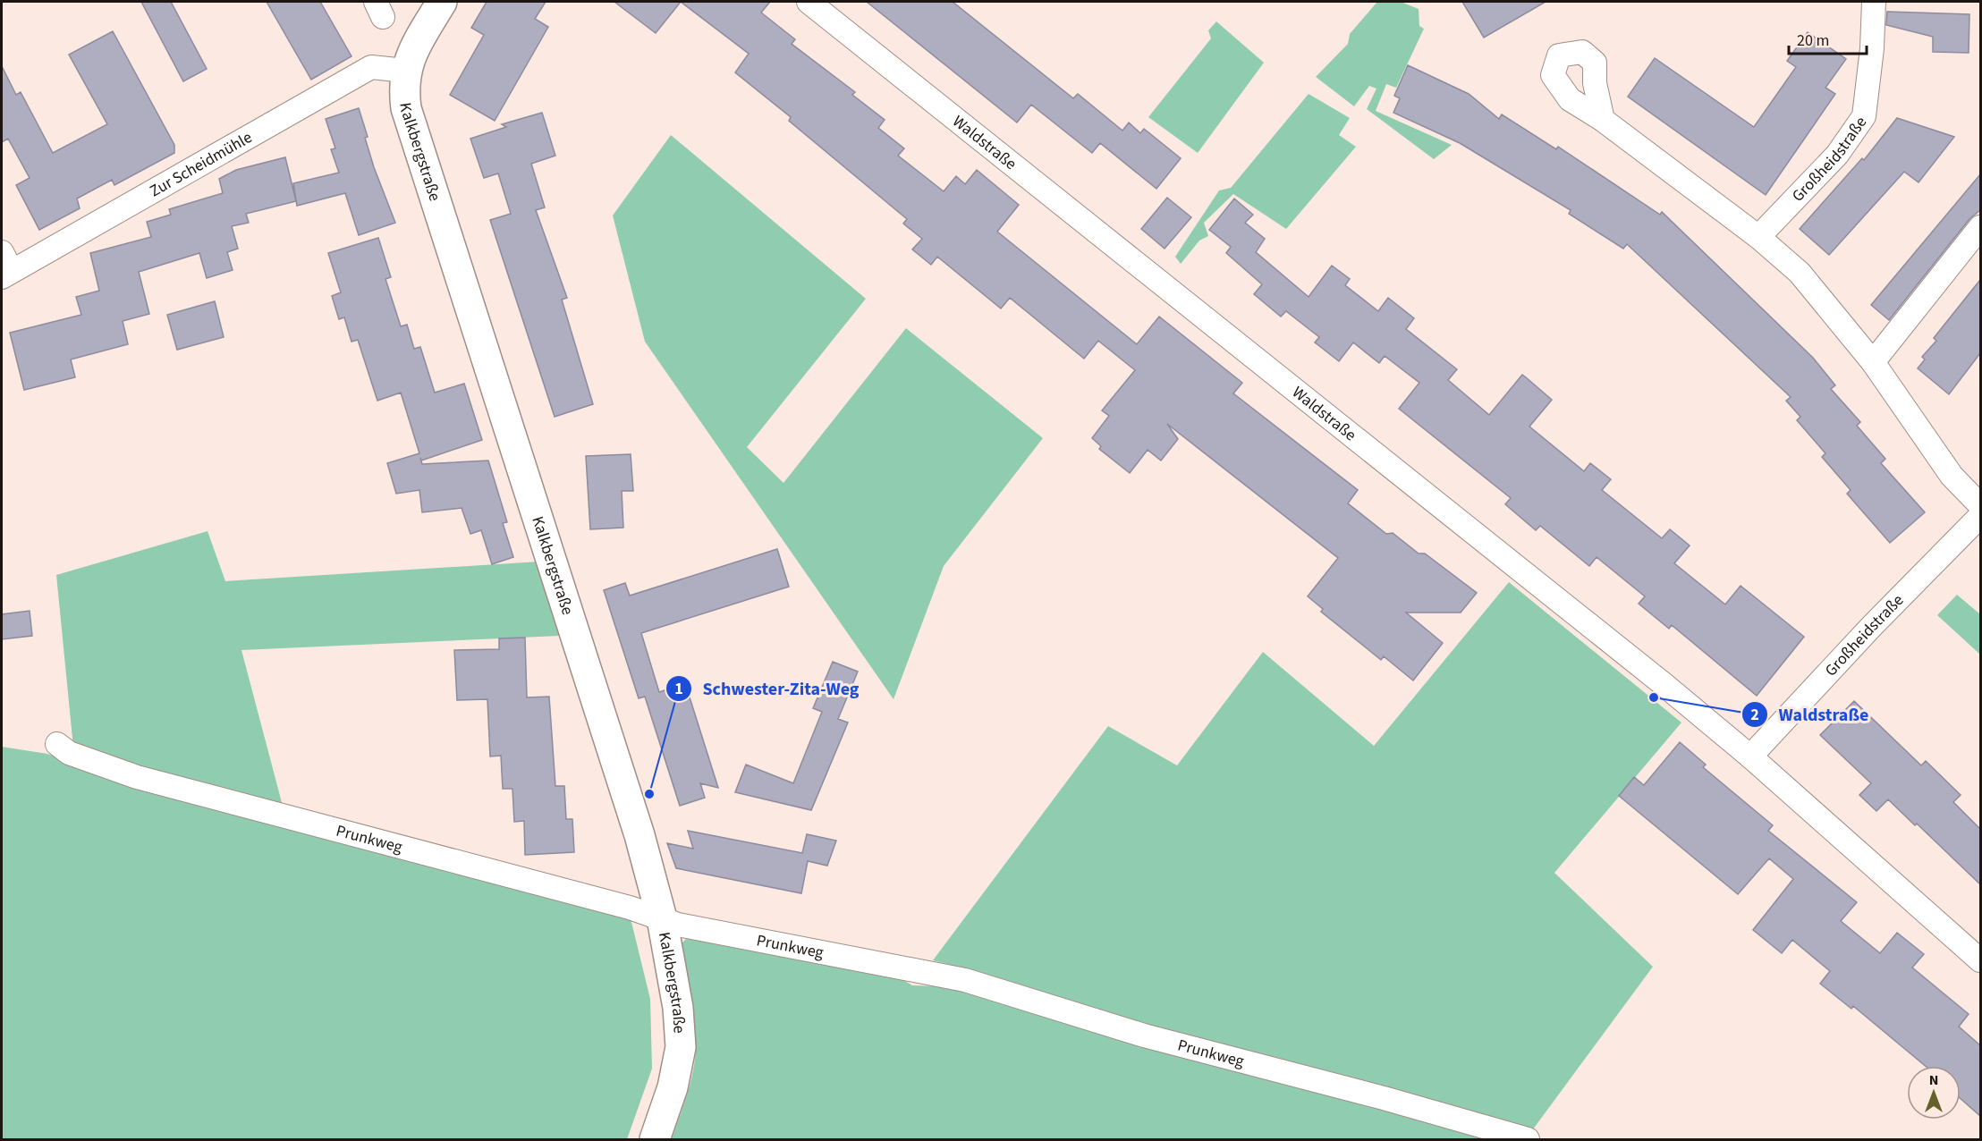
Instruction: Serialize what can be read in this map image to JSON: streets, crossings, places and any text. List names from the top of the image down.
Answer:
{
  "streets": {
    "street": [
      "Waldstraße",
      "Kalkbergstraße",
      "Großheidstraße",
      "Zur Scheidmühle",
      "Prunkweg"
    ]
  },
  "crossings": [
    ["Waldstraße", "Großheidstraße"],
    ["Kalkbergstraße", "Zur Scheidmühle"],
    ["Kalkbergstraße", "Prunkweg"]
  ],
  "places": ["Waldstraße", "Schwester-Zita-Weg"],
  "scale_bar": "20 m",
  "north": "top"
}
